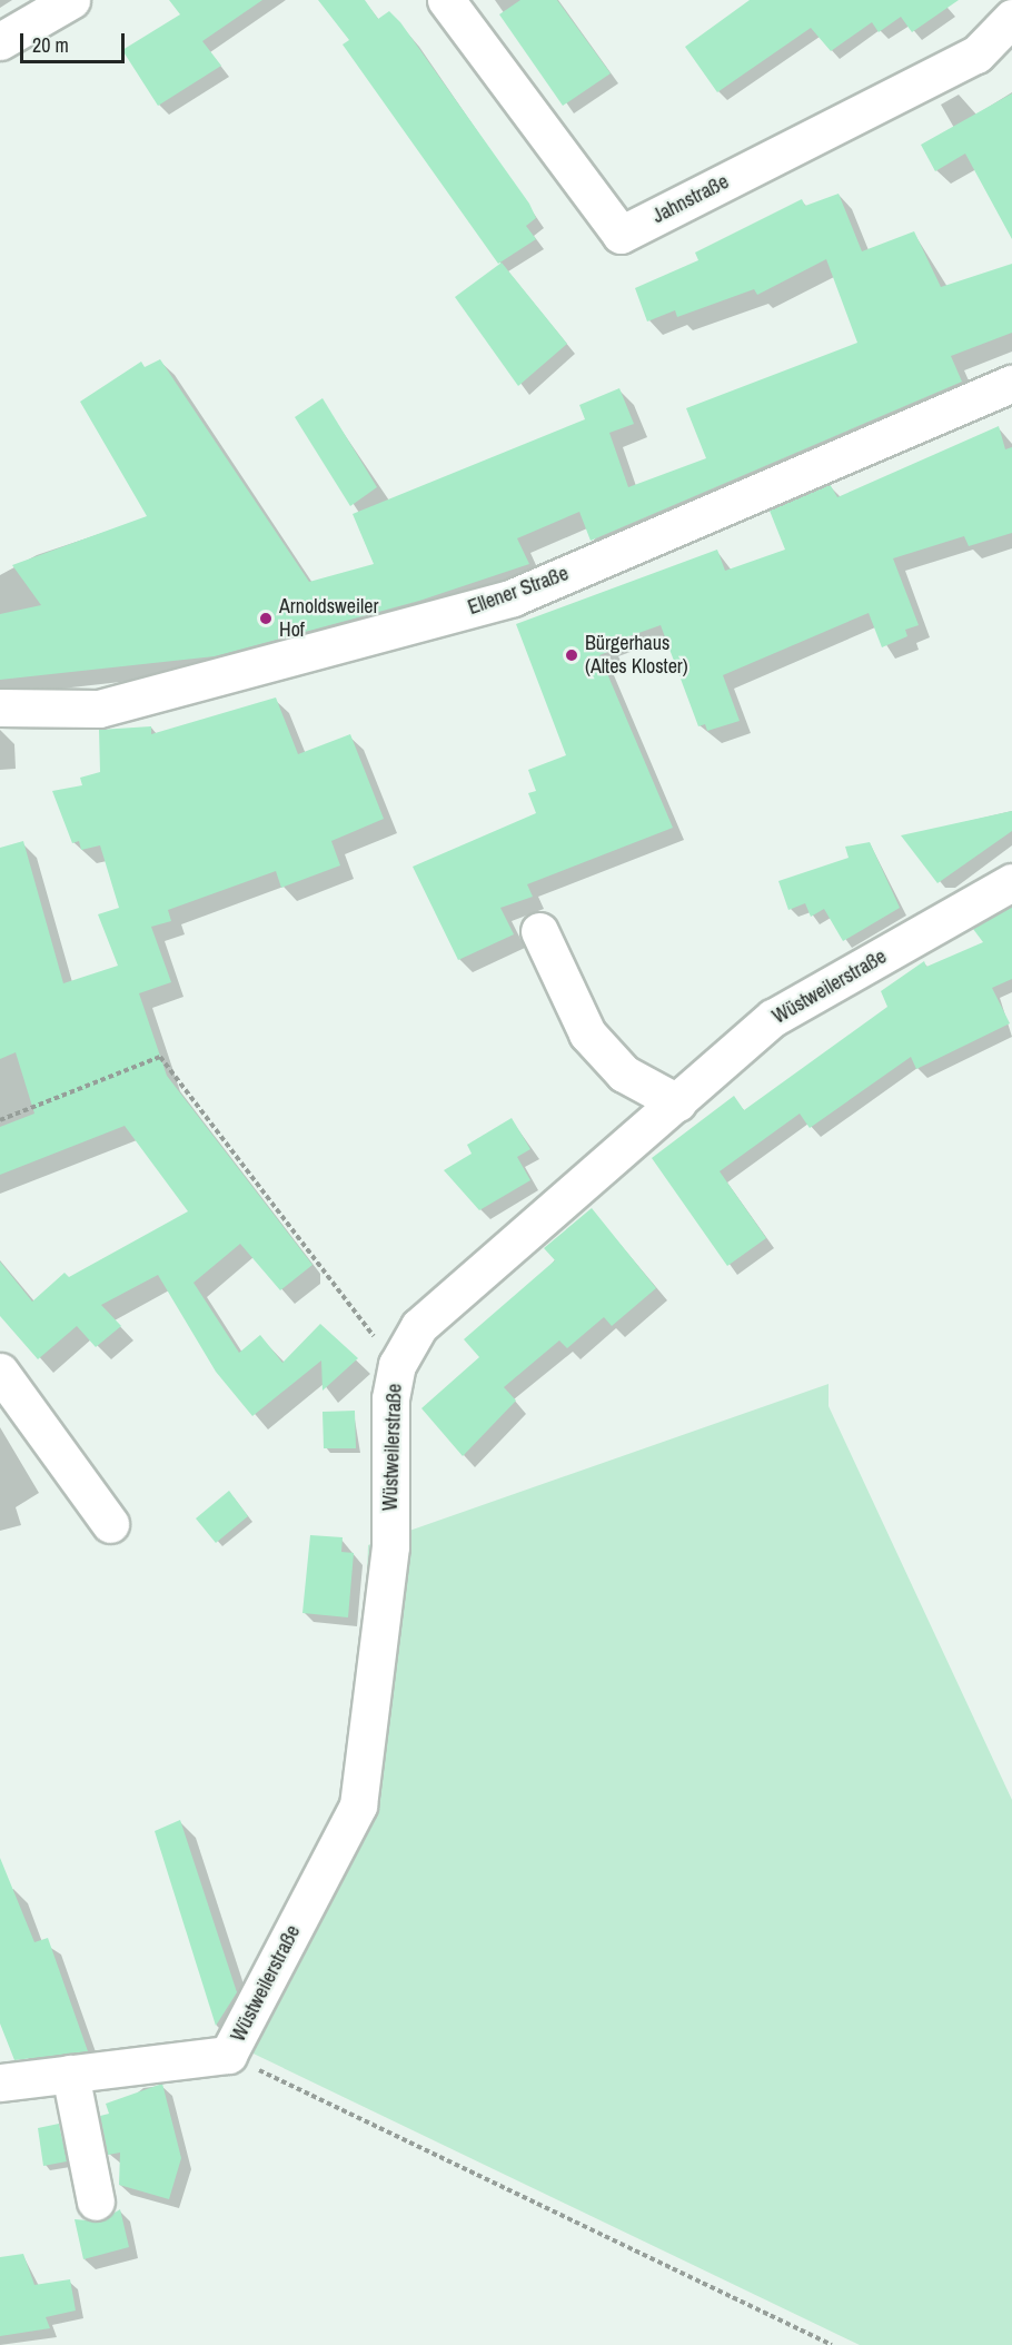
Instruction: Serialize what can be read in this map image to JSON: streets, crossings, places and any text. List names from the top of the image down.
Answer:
{
  "streets": {
    "street": ["Jahnstraße", "Ellener Straße", "Wüstweilerstraße"]
  },
  "places": ["Arnoldsweiler Hof", "Bürgerhaus (Altes Kloster)"],
  "scale_bar": "20 m"
}
